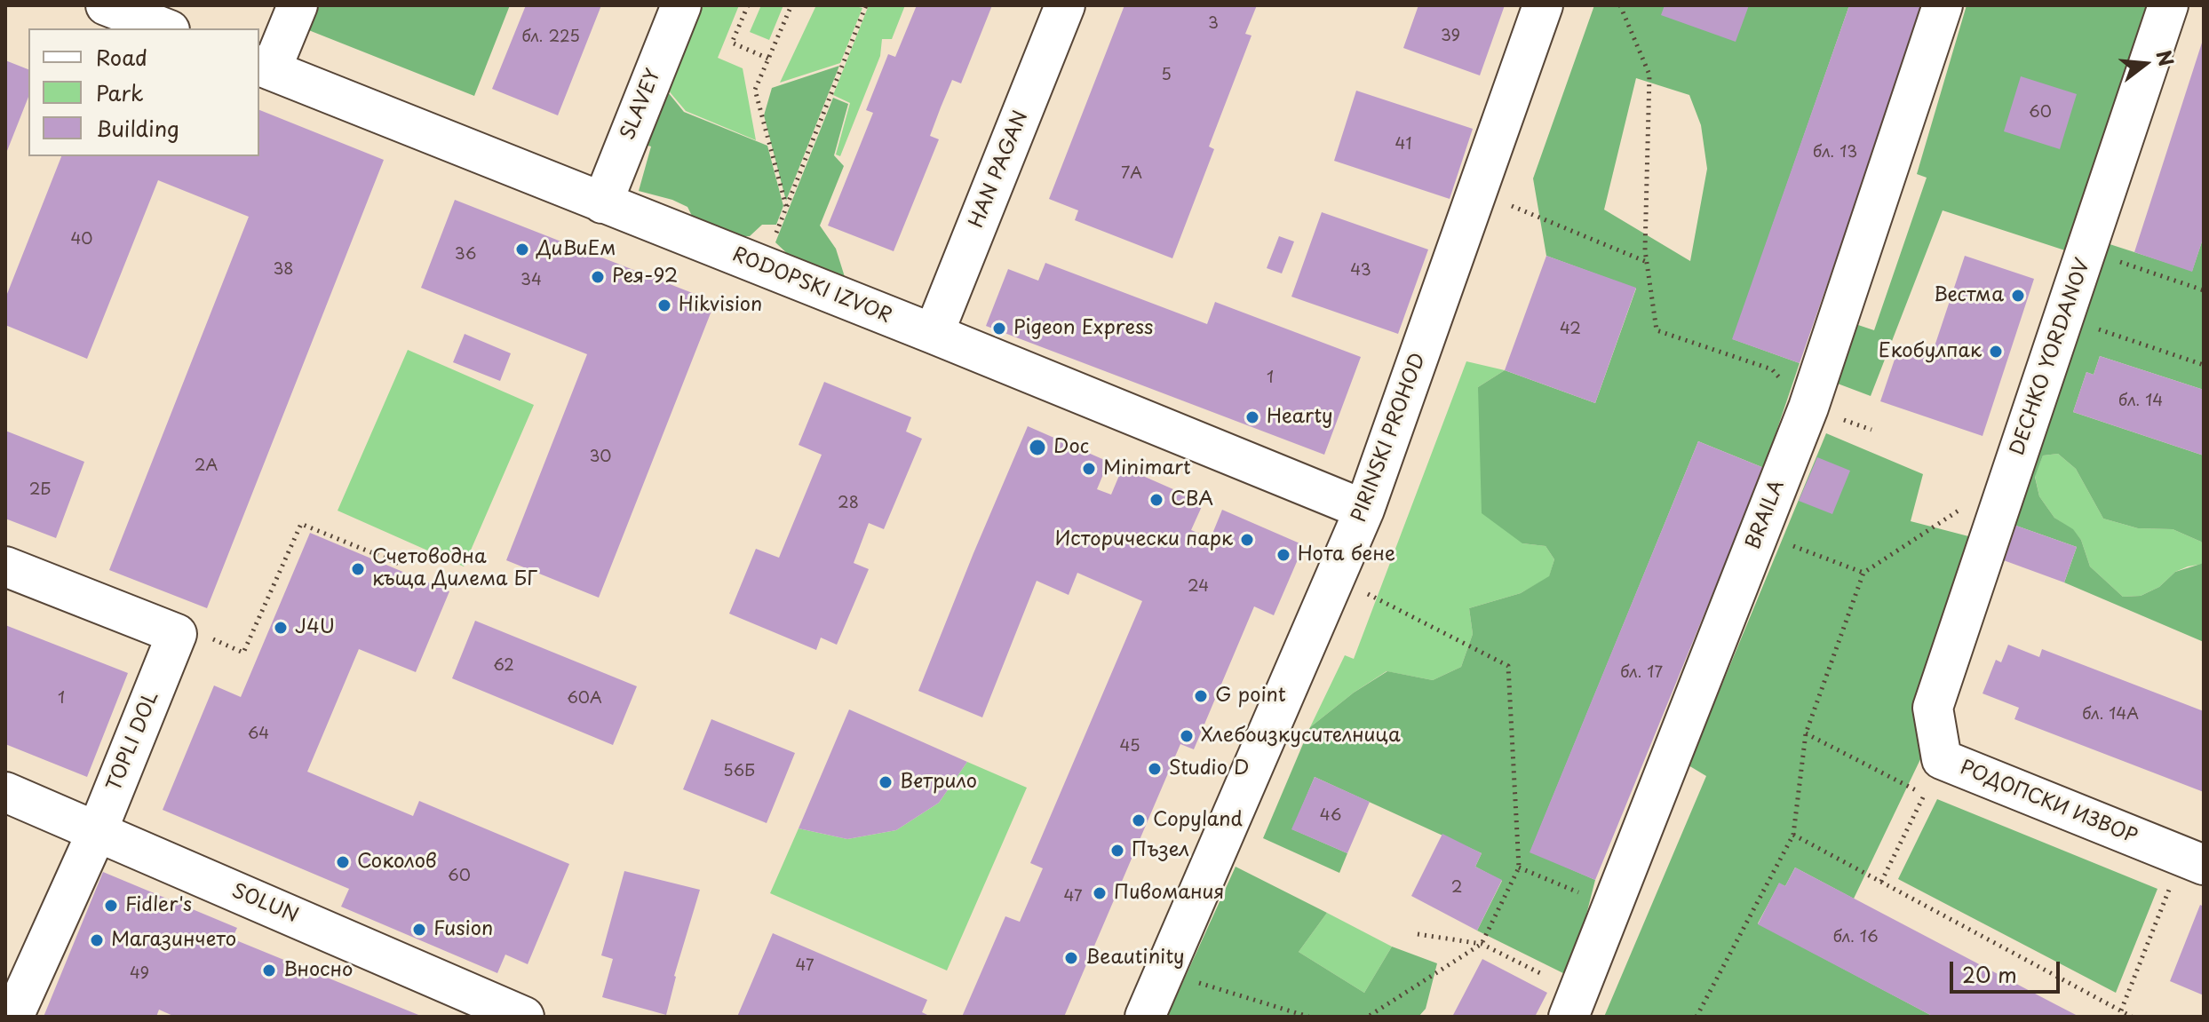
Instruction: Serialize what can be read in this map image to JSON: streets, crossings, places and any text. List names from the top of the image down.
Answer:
{
  "streets": {
    "street": [
      "SLAVEY",
      "HAN PAGAN",
      "RODOPSKI IZVOR",
      "DECHKO YORDANOV",
      "PIRINSKI PROHOD",
      "BRAILA",
      "TOPLI DOL",
      "РОДОПСКИ ИЗВОР",
      "SOLUN"
    ]
  },
  "crossings": [
    ["SLAVEY", "RODOPSKI IZVOR"],
    ["HAN PAGAN", "RODOPSKI IZVOR"],
    ["RODOPSKI IZVOR", "PIRINSKI PROHOD"],
    ["DECHKO YORDANOV", "РОДОПСКИ ИЗВОР"],
    ["TOPLI DOL", "SOLUN"]
  ],
  "places": [
    "ДиВиЕм",
    "Рея-92",
    "Вестма",
    "Hikvision",
    "Pigeon Express",
    "Екобулпак",
    "Hearty",
    "Doc",
    "Minimart",
    "CBA",
    "Исторически парк",
    "Нота бене",
    "Счетоводна къща Дилема БГ",
    "J4U",
    "G point",
    "Хлебоизкусителница",
    "Studio D",
    "Ветрило",
    "Copyland",
    "Пъзел",
    "Соколов",
    "Пивомания",
    "Fidler's",
    "Fusion",
    "Магазинчето",
    "Beautinity",
    "Вносно"
  ],
  "house_numbers": [
    "3",
    "39",
    "бл. 225",
    "5",
    "60",
    "41",
    "бл. 13",
    "7А",
    "40",
    "36",
    "38",
    "43",
    "34",
    "42",
    "1",
    "бл. 14",
    "30",
    "2А",
    "2Б",
    "28",
    "24",
    "62",
    "бл. 17",
    "1",
    "60А",
    "бл. 14А",
    "64",
    "45",
    "56Б",
    "46",
    "60",
    "2",
    "47",
    "бл. 16",
    "47",
    "49"
  ],
  "legend": ["Road", "Park", "Building"],
  "scale_bar": "20 m",
  "north": "right"
}
